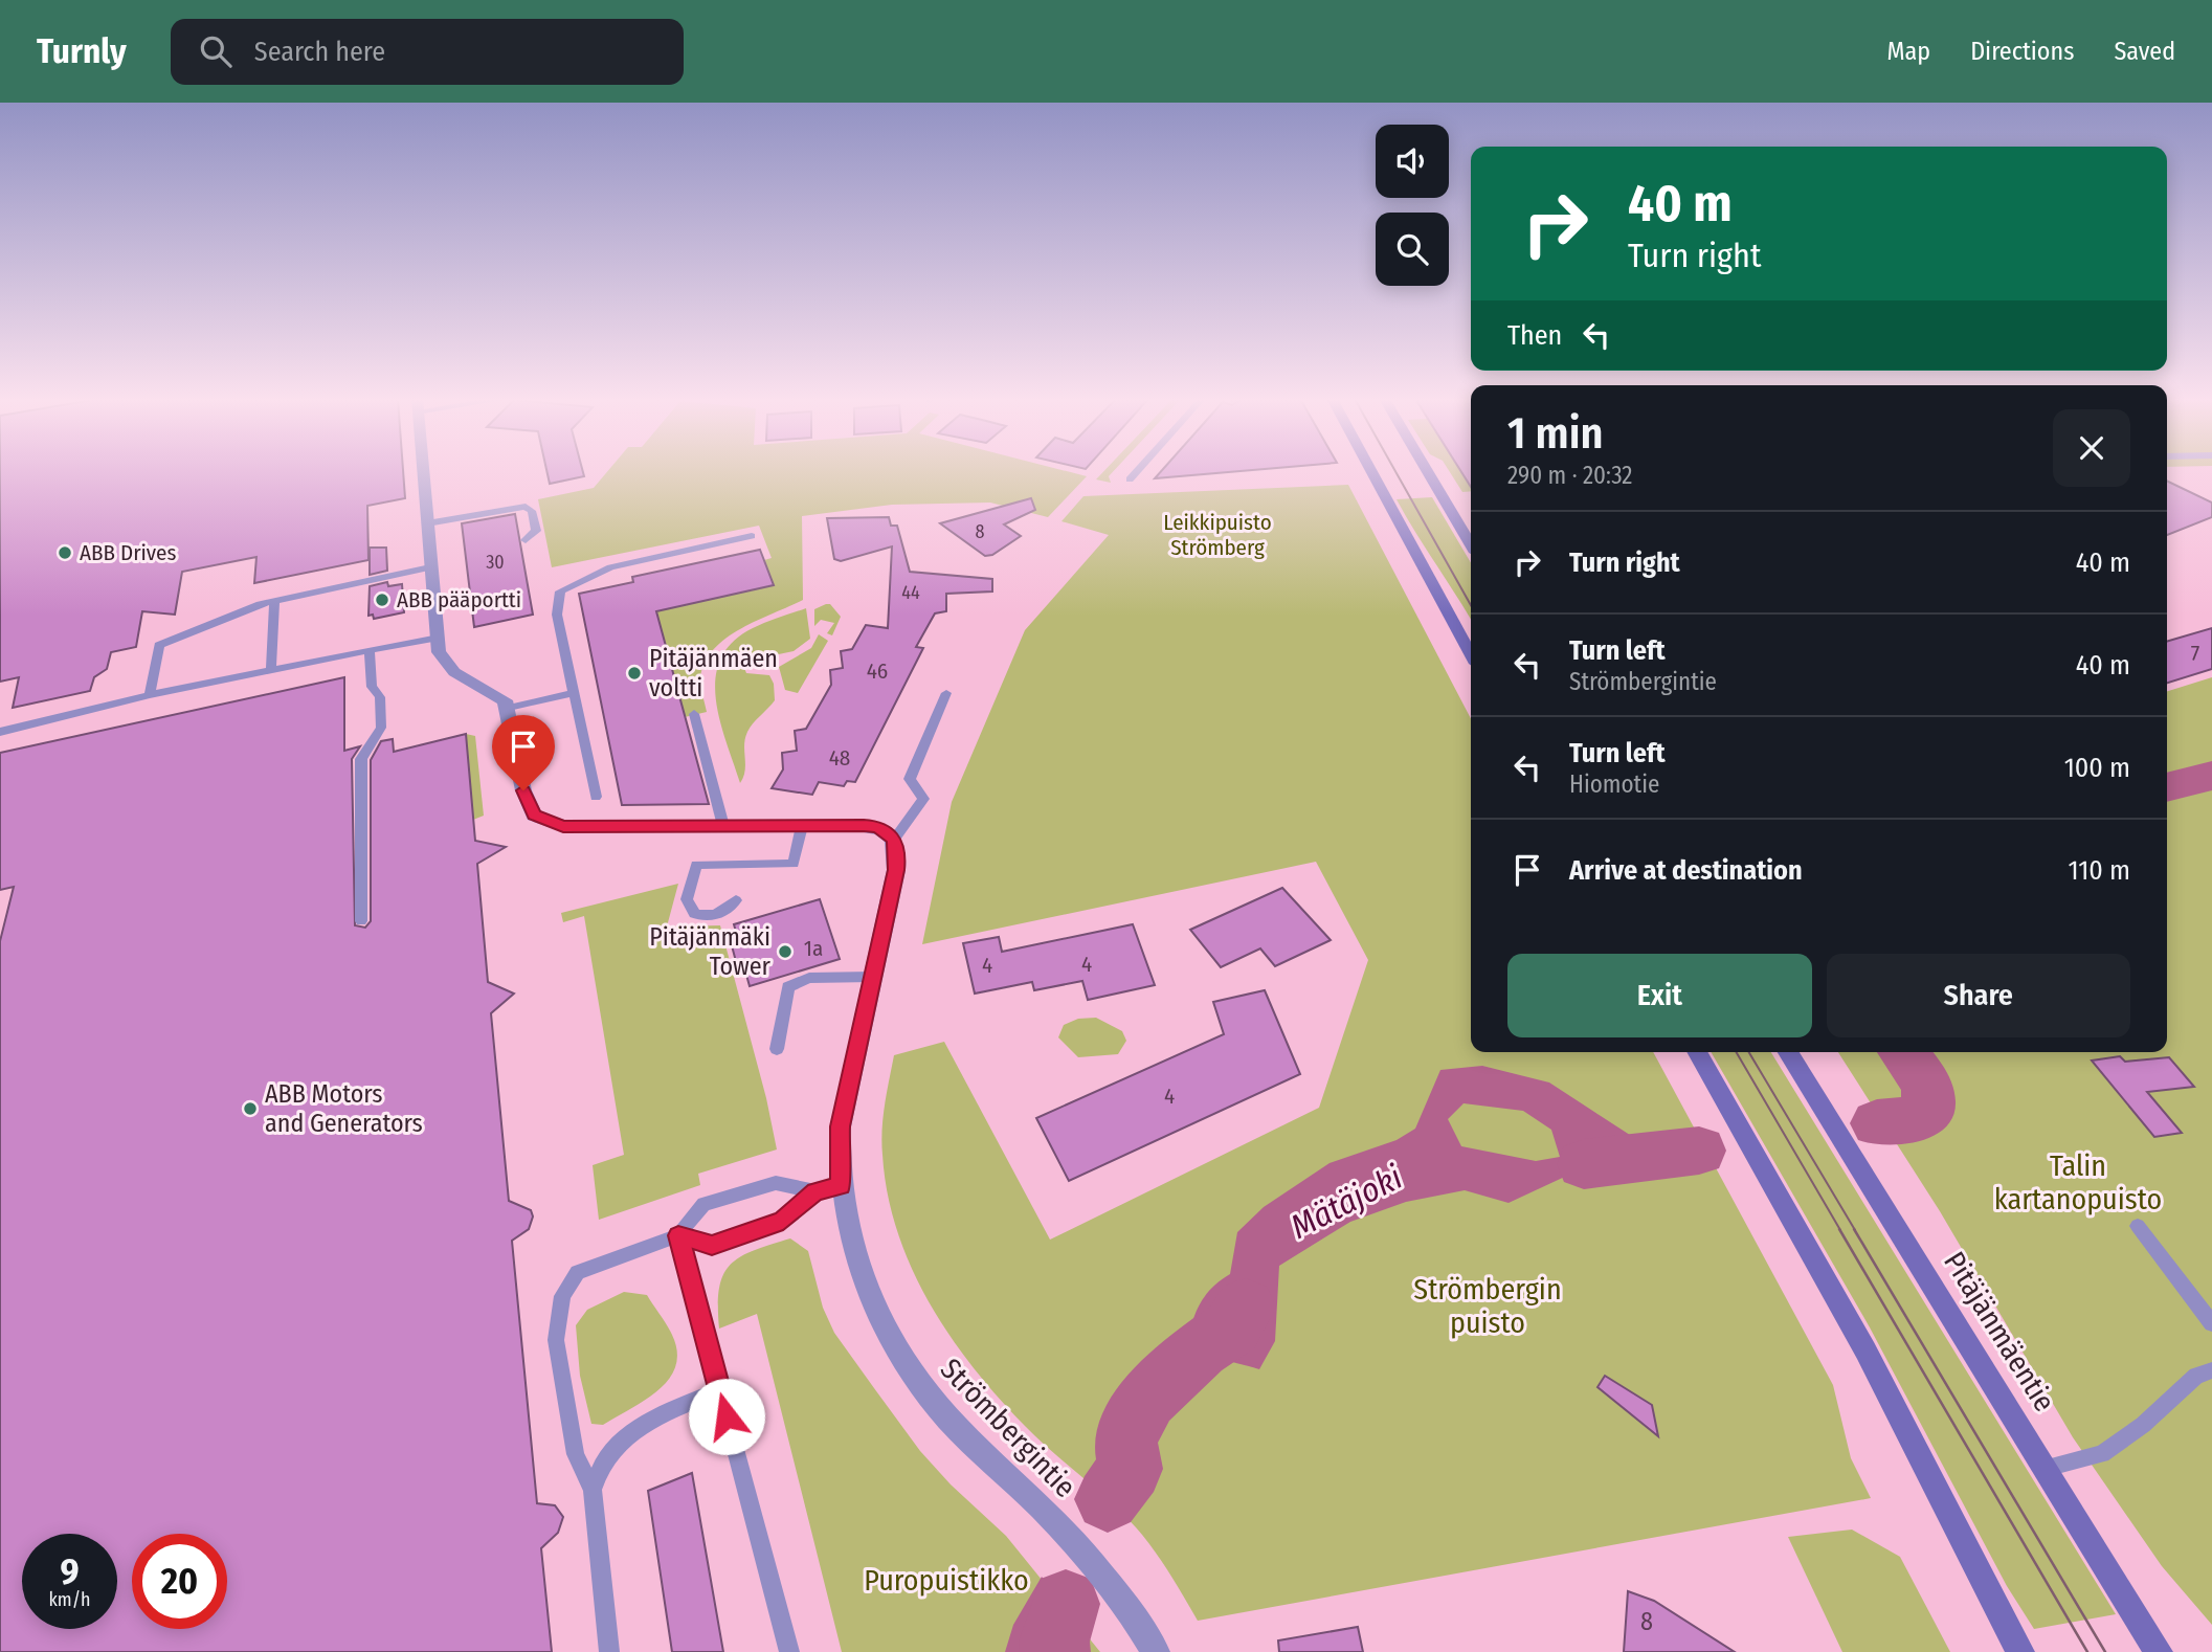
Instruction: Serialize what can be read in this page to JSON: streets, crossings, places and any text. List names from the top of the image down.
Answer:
{
  "streets": {
    "main road": ["Pitäjänmäentie"],
    "street": ["Strömbergintie"]
  },
  "water": ["Mätäjoki"],
  "parks": [
    "Leikkipuisto Strömberg",
    "Talin kartanopuisto",
    "Strömbergin puisto",
    "Puropuistikko"
  ],
  "places": [
    "ABB Drives",
    "ABB pääportti",
    "Pitäjänmäen voltti",
    "Pitäjänmäki Tower",
    "ABB Motors and Generators"
  ],
  "house_numbers": [
    "8",
    "30",
    "44",
    "7",
    "46",
    "48",
    "1a",
    "4",
    "4",
    "4",
    "8"
  ],
  "page": {
    "header": "Turnly",
    "search": "Search here",
    "nav": ["Map", "Directions", "Saved"],
    "turn": ["40 m", "Turn right"],
    "then": "Then",
    "heading": ["1 min", "290 m · 20:32"],
    "list": [
      {
        "name": "Turn right",
        "value": "40 m"
      },
      {
        "name": "Turn left",
        "note": "Strömbergintie",
        "value": "40 m"
      },
      {
        "name": "Turn left",
        "note": "Hiomotie",
        "value": "100 m"
      },
      {
        "name": "Arrive at destination",
        "value": "110 m"
      }
    ],
    "buttons": ["Exit", "Share"],
    "speed": "9 km/h",
    "limit": "20"
  }
}
